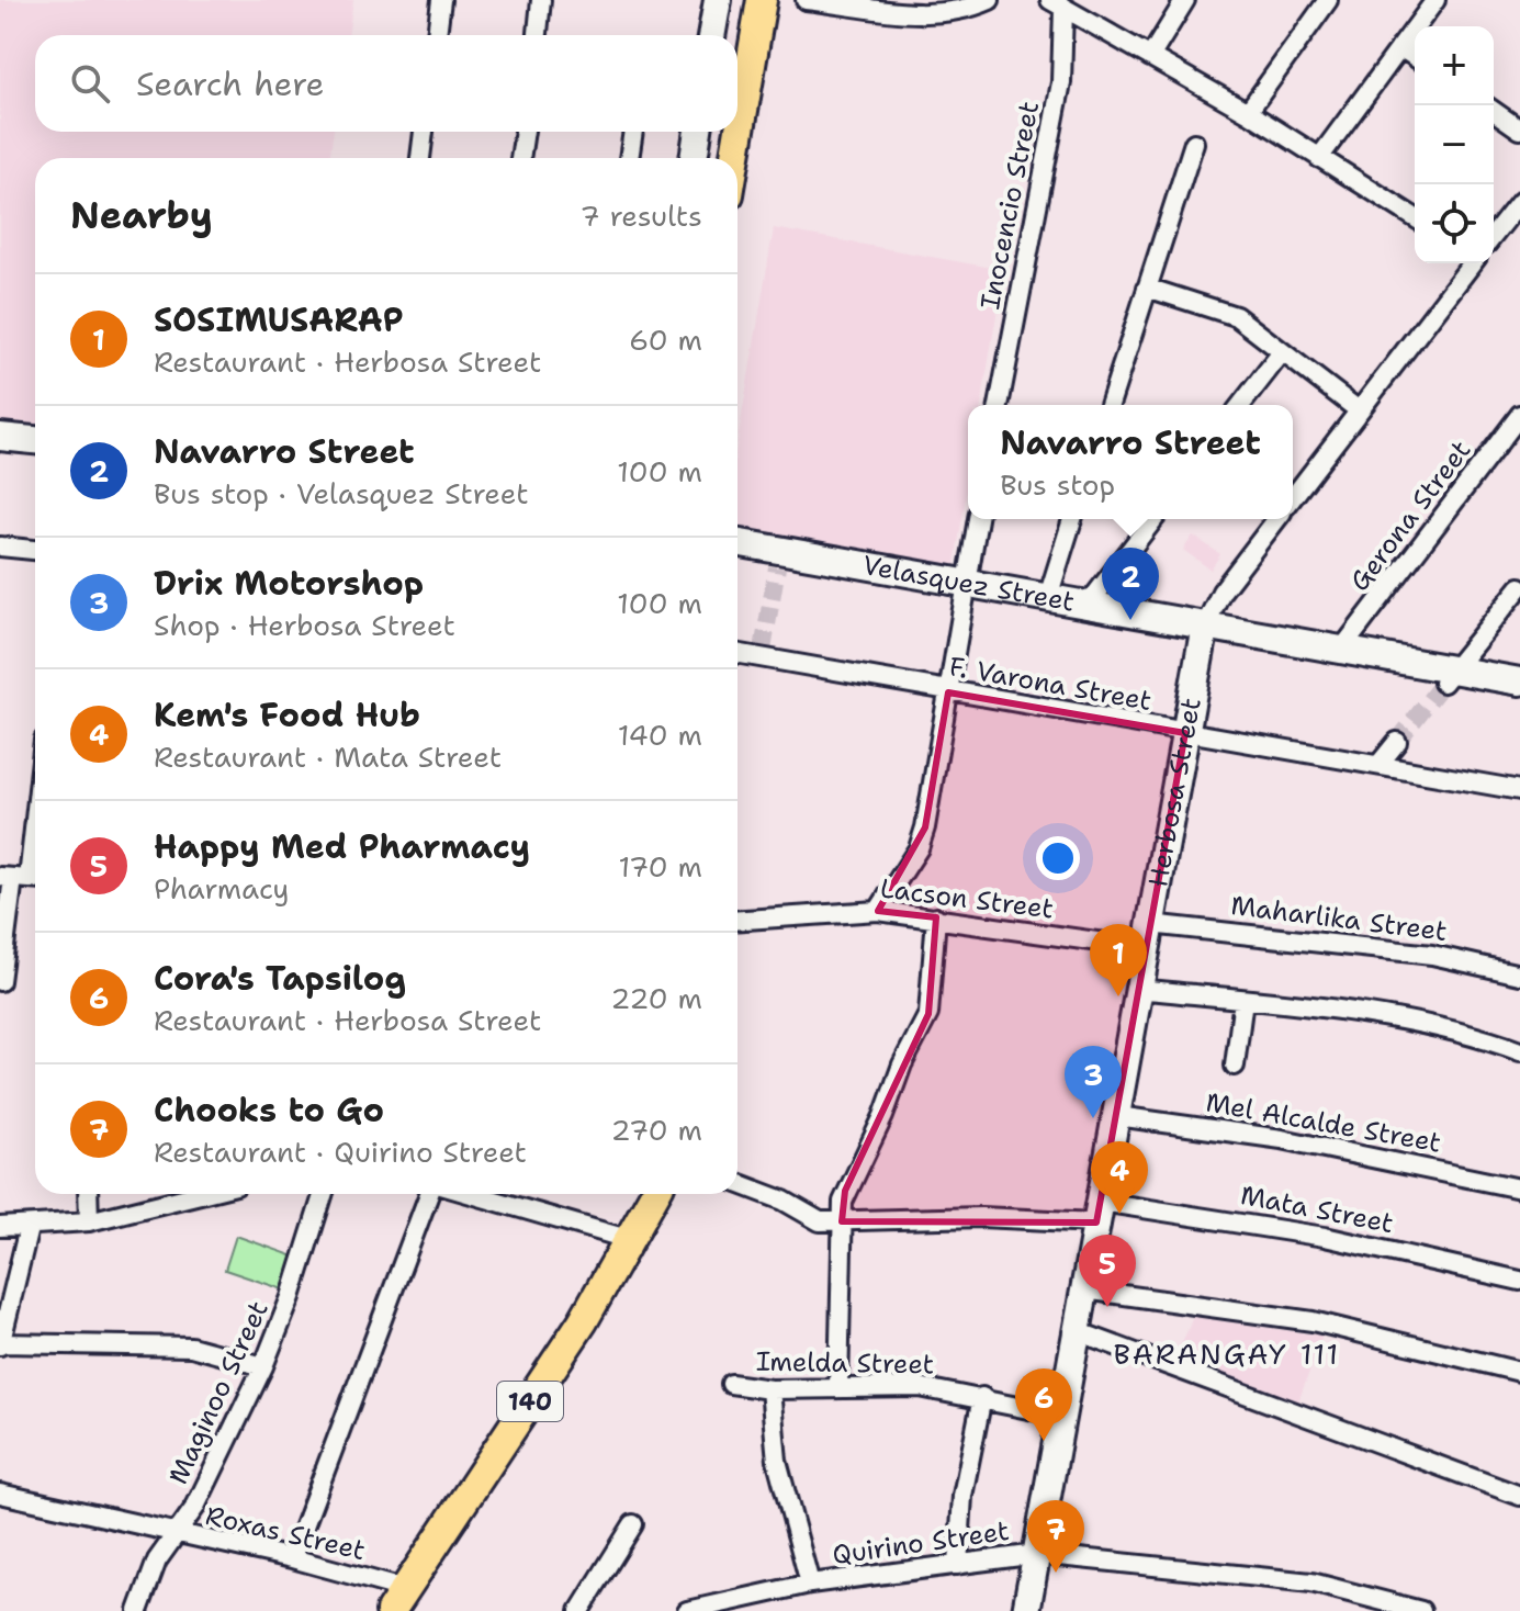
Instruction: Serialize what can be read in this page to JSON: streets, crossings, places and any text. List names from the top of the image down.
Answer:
{
  "streets": {
    "main road": ["140"],
    "street": [
      "Inocencio Street",
      "Gerona Street",
      "Velasquez Street",
      "F. Varona Street",
      "Herbosa Street",
      "Lacson Street",
      "Maharlika Street",
      "Mel Alcalde Street",
      "Mata Street",
      "Imelda Street",
      "Maginoo Street",
      "Roxas Street",
      "Quirino Street"
    ]
  },
  "crossings": [
    ["Gerona Street", "Velasquez Street"],
    ["Velasquez Street", "Herbosa Street"],
    ["F. Varona Street", "Herbosa Street"],
    ["Herbosa Street", "Lacson Street"],
    ["Herbosa Street", "Maharlika Street"],
    ["Herbosa Street", "Mel Alcalde Street"],
    ["Herbosa Street", "Mata Street"],
    ["Herbosa Street", "Imelda Street"],
    ["Herbosa Street", "Quirino Street"],
    ["Lacson Street", "Maharlika Street"],
    ["Maginoo Street", "Roxas Street"],
    ["140", "Roxas Street"]
  ],
  "districts": ["BARANGAY 111"],
  "page": {
    "map_buttons": ["+", "−"],
    "search": "Search here",
    "heading": ["Nearby", "7 results"],
    "list": [
      {
        "mark": "1",
        "name": "SOSIMUSARAP",
        "note": "Restaurant · Herbosa Street",
        "value": "60 m"
      },
      {
        "mark": "2",
        "name": "Navarro Street",
        "note": "Bus stop · Velasquez Street",
        "value": "100 m"
      },
      {
        "mark": "3",
        "name": "Drix Motorshop",
        "note": "Shop · Herbosa Street",
        "value": "100 m"
      },
      {
        "mark": "4",
        "name": "Kem's Food Hub",
        "note": "Restaurant · Mata Street",
        "value": "140 m"
      },
      {
        "mark": "5",
        "name": "Happy Med Pharmacy",
        "note": "Pharmacy",
        "value": "170 m"
      },
      {
        "mark": "6",
        "name": "Cora's Tapsilog",
        "note": "Restaurant · Herbosa Street",
        "value": "220 m"
      },
      {
        "mark": "7",
        "name": "Chooks to Go",
        "note": "Restaurant · Quirino Street",
        "value": "270 m"
      }
    ],
    "popup": ["Navarro Street", "Bus stop"],
    "pins": [
      "2",
      "1",
      "3",
      "4",
      "5",
      "6",
      "7"
    ]
  }
}
